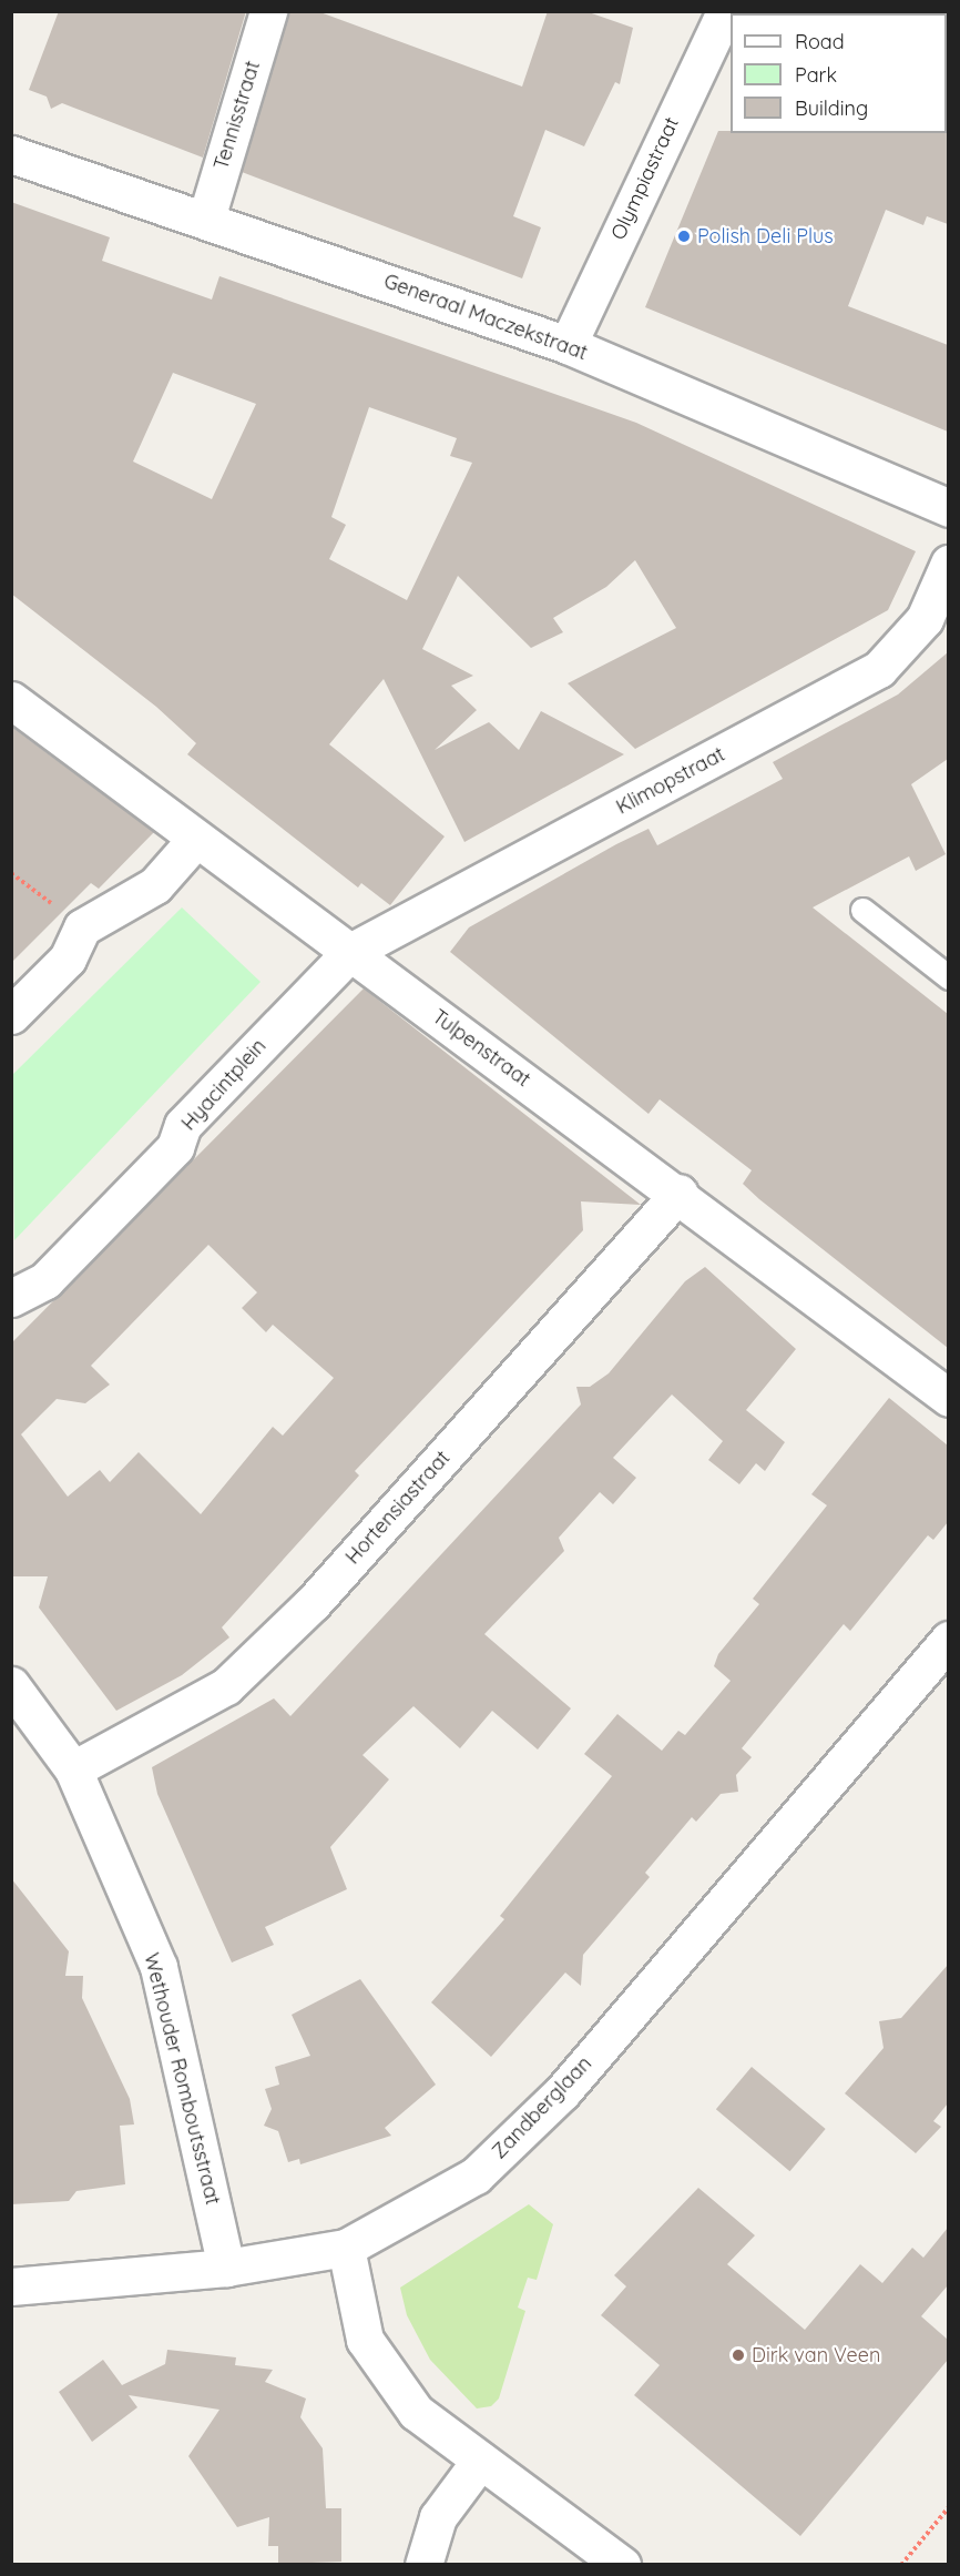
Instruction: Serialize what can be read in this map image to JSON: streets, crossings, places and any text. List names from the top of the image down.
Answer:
{
  "streets": {
    "street": [
      "Tennisstraat",
      "Olympiastraat",
      "Generaal Maczekstraat",
      "Klimopstraat",
      "Tulpenstraat",
      "Hyacintplein",
      "Hortensiastraat",
      "Wethouder Romboutsstraat",
      "Zandberglaan"
    ]
  },
  "crossings": [
    ["Tennisstraat", "Generaal Maczekstraat"],
    ["Olympiastraat", "Generaal Maczekstraat"],
    ["Klimopstraat", "Tulpenstraat"],
    ["Klimopstraat", "Hyacintplein"],
    ["Tulpenstraat", "Hyacintplein"],
    ["Tulpenstraat", "Hortensiastraat"],
    ["Hortensiastraat", "Wethouder Romboutsstraat"],
    ["Wethouder Romboutsstraat", "Zandberglaan"]
  ],
  "places": ["Polish Deli Plus", "Dirk van Veen"],
  "legend": ["Road", "Park", "Building"]
}
